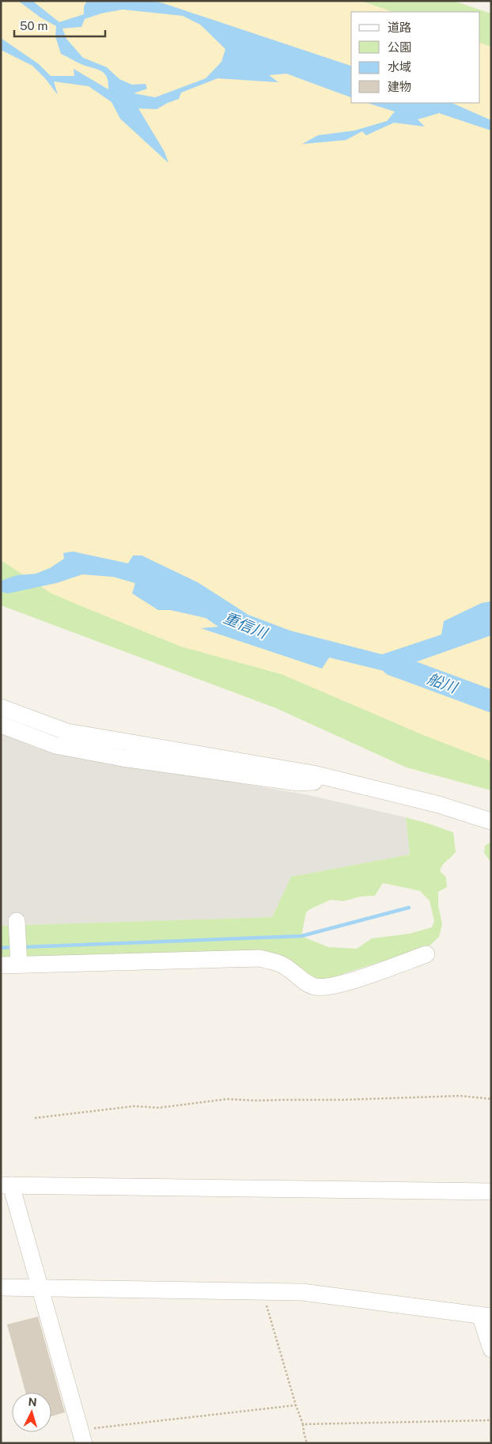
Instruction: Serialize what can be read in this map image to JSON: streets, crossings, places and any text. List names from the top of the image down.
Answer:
{
  "water": ["重信川", "船川"],
  "legend": [
    "道路",
    "公園",
    "水域",
    "建物"
  ],
  "scale_bar": "50 m",
  "north": "top"
}
